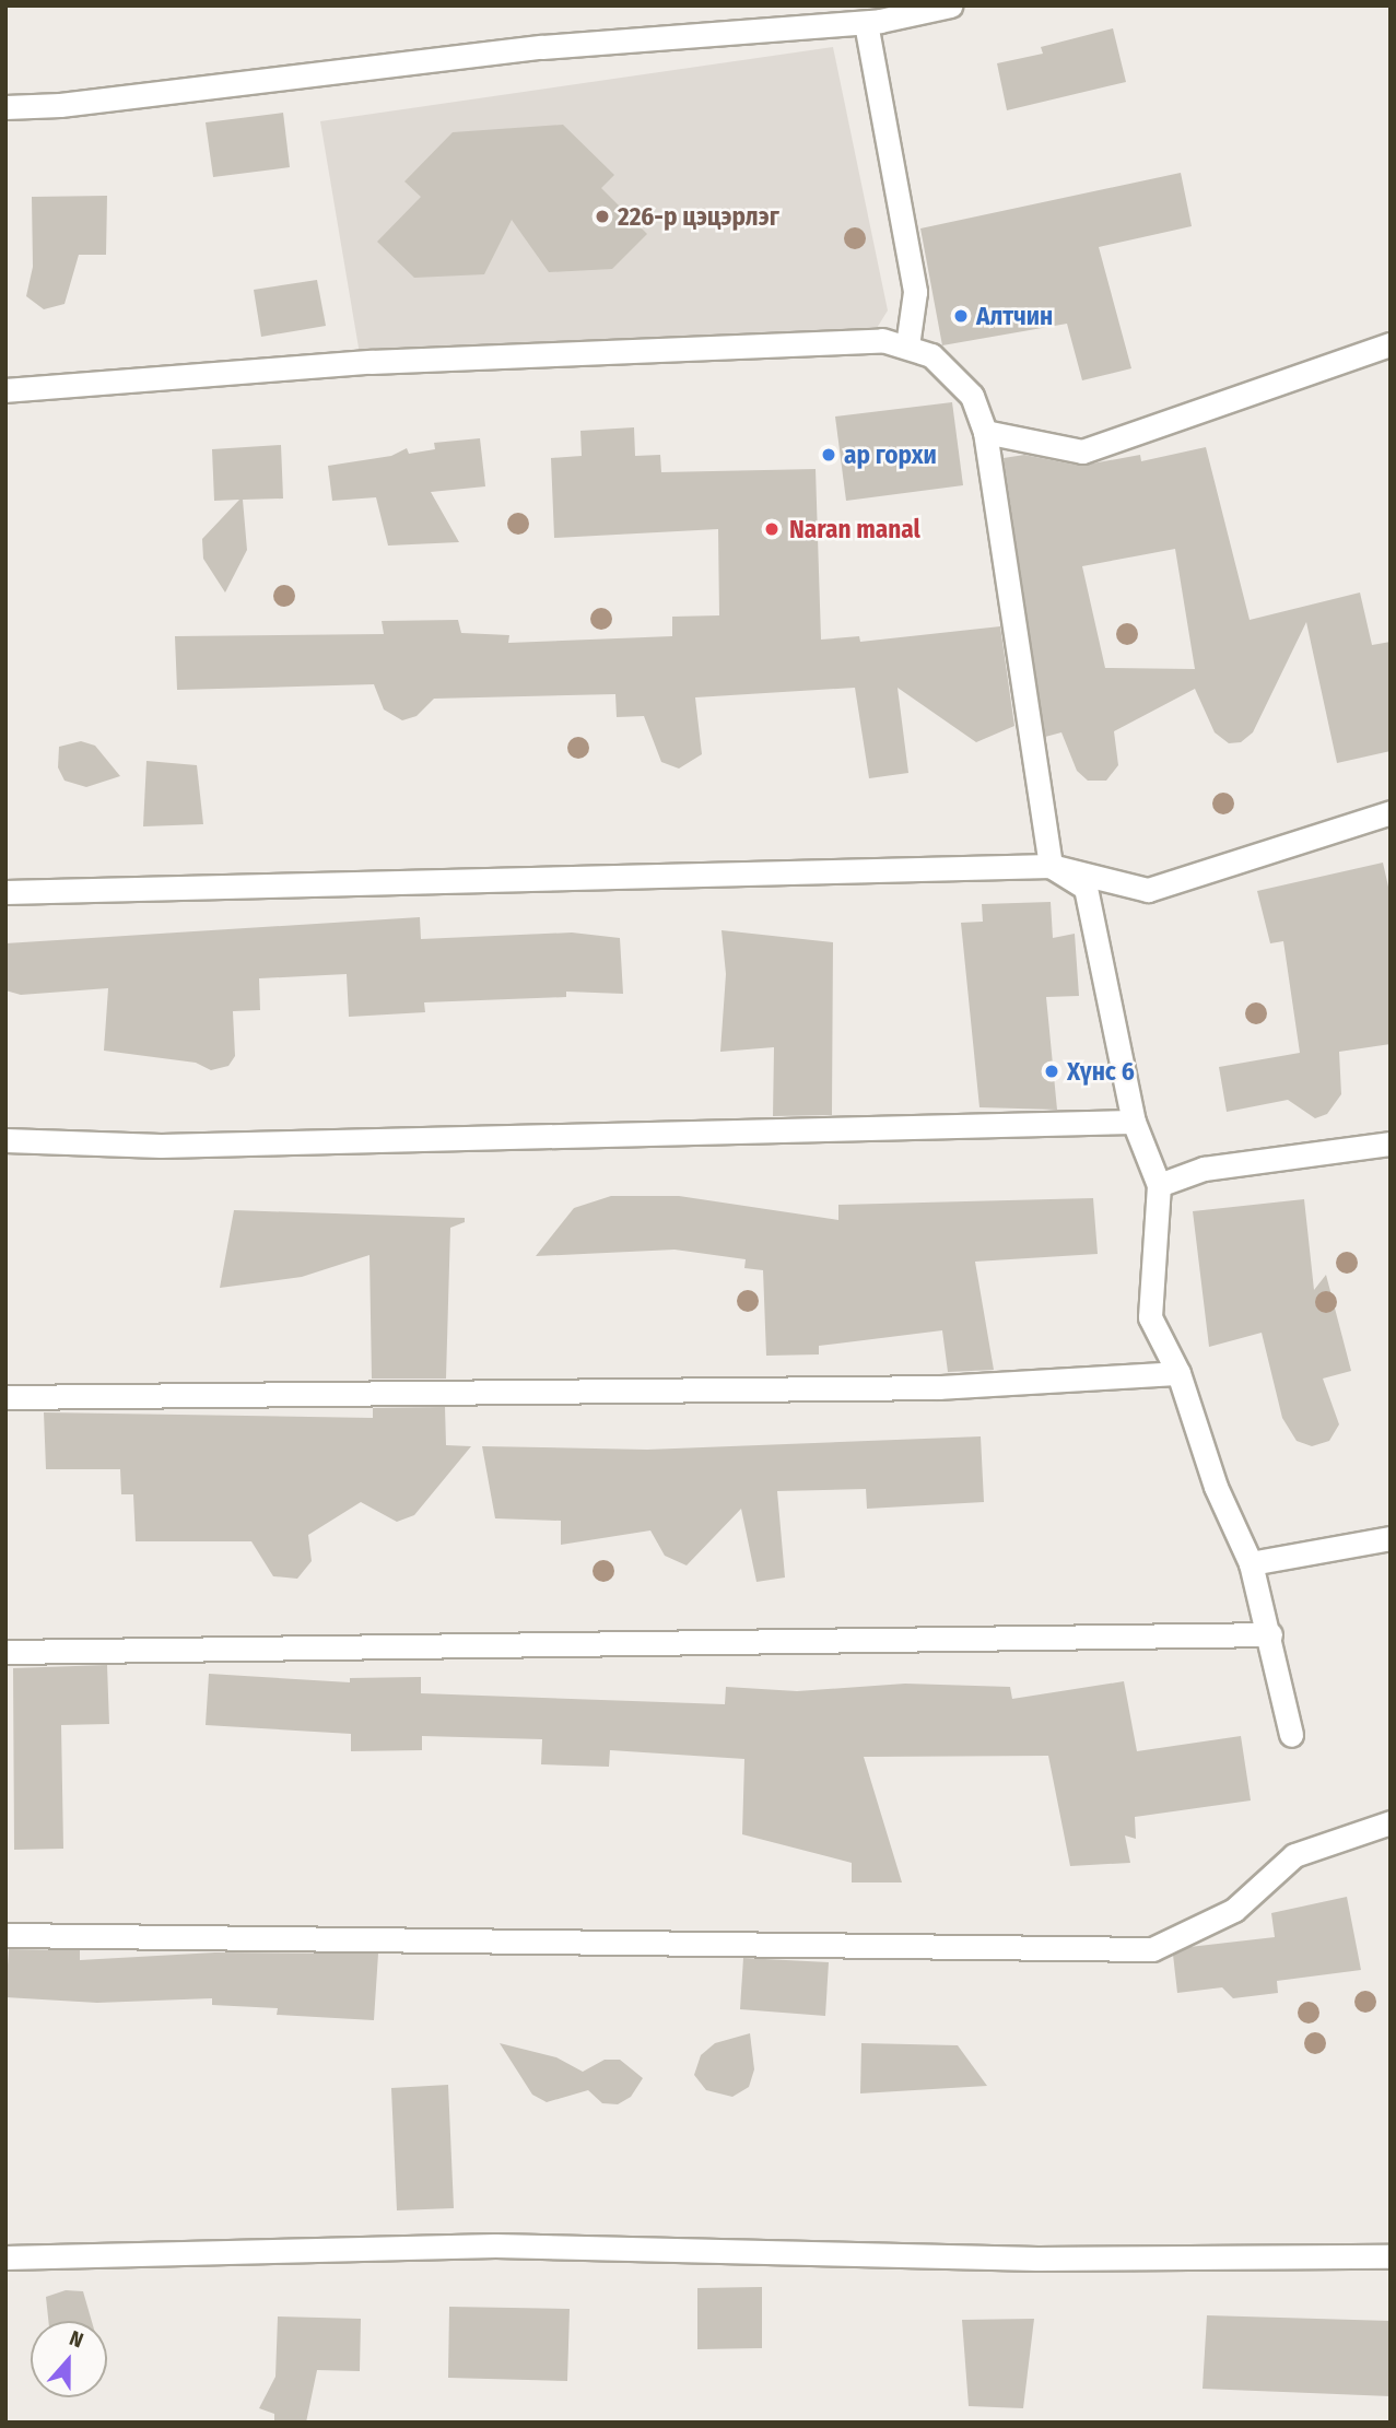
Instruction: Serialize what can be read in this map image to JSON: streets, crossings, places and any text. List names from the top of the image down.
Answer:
{
  "places": [
    "226-р цэцэрлэг",
    "Алтчин",
    "ар горхи",
    "Naran manal",
    "Хүнс 6"
  ],
  "north": "top"
}
